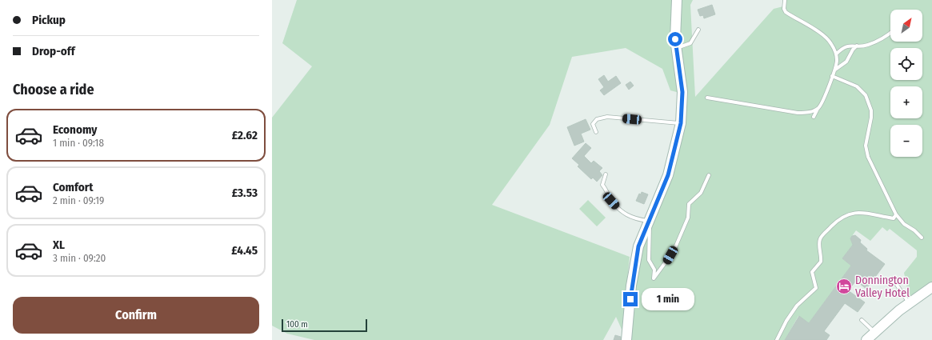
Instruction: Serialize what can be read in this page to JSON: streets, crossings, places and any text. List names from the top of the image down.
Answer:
{
  "places": {
    "hotel": ["Donnington Valley Hotel"]
  },
  "scale_bar": "100 m",
  "north": "top right",
  "page": {
    "banner": ["Pickup", "Drop-off"],
    "map_buttons": ["+", "−"],
    "heading": "Choose a ride",
    "list": [
      {
        "name": "Economy",
        "note": "1 min · 09:18",
        "value": "£2.62"
      },
      {
        "name": "Comfort",
        "note": "2 min · 09:19",
        "value": "£3.53"
      },
      {
        "name": "XL",
        "note": "3 min · 09:20",
        "value": "£4.45"
      }
    ],
    "bubble": "1 min",
    "buttons": "Confirm",
    "scale": "100 m"
  }
}
